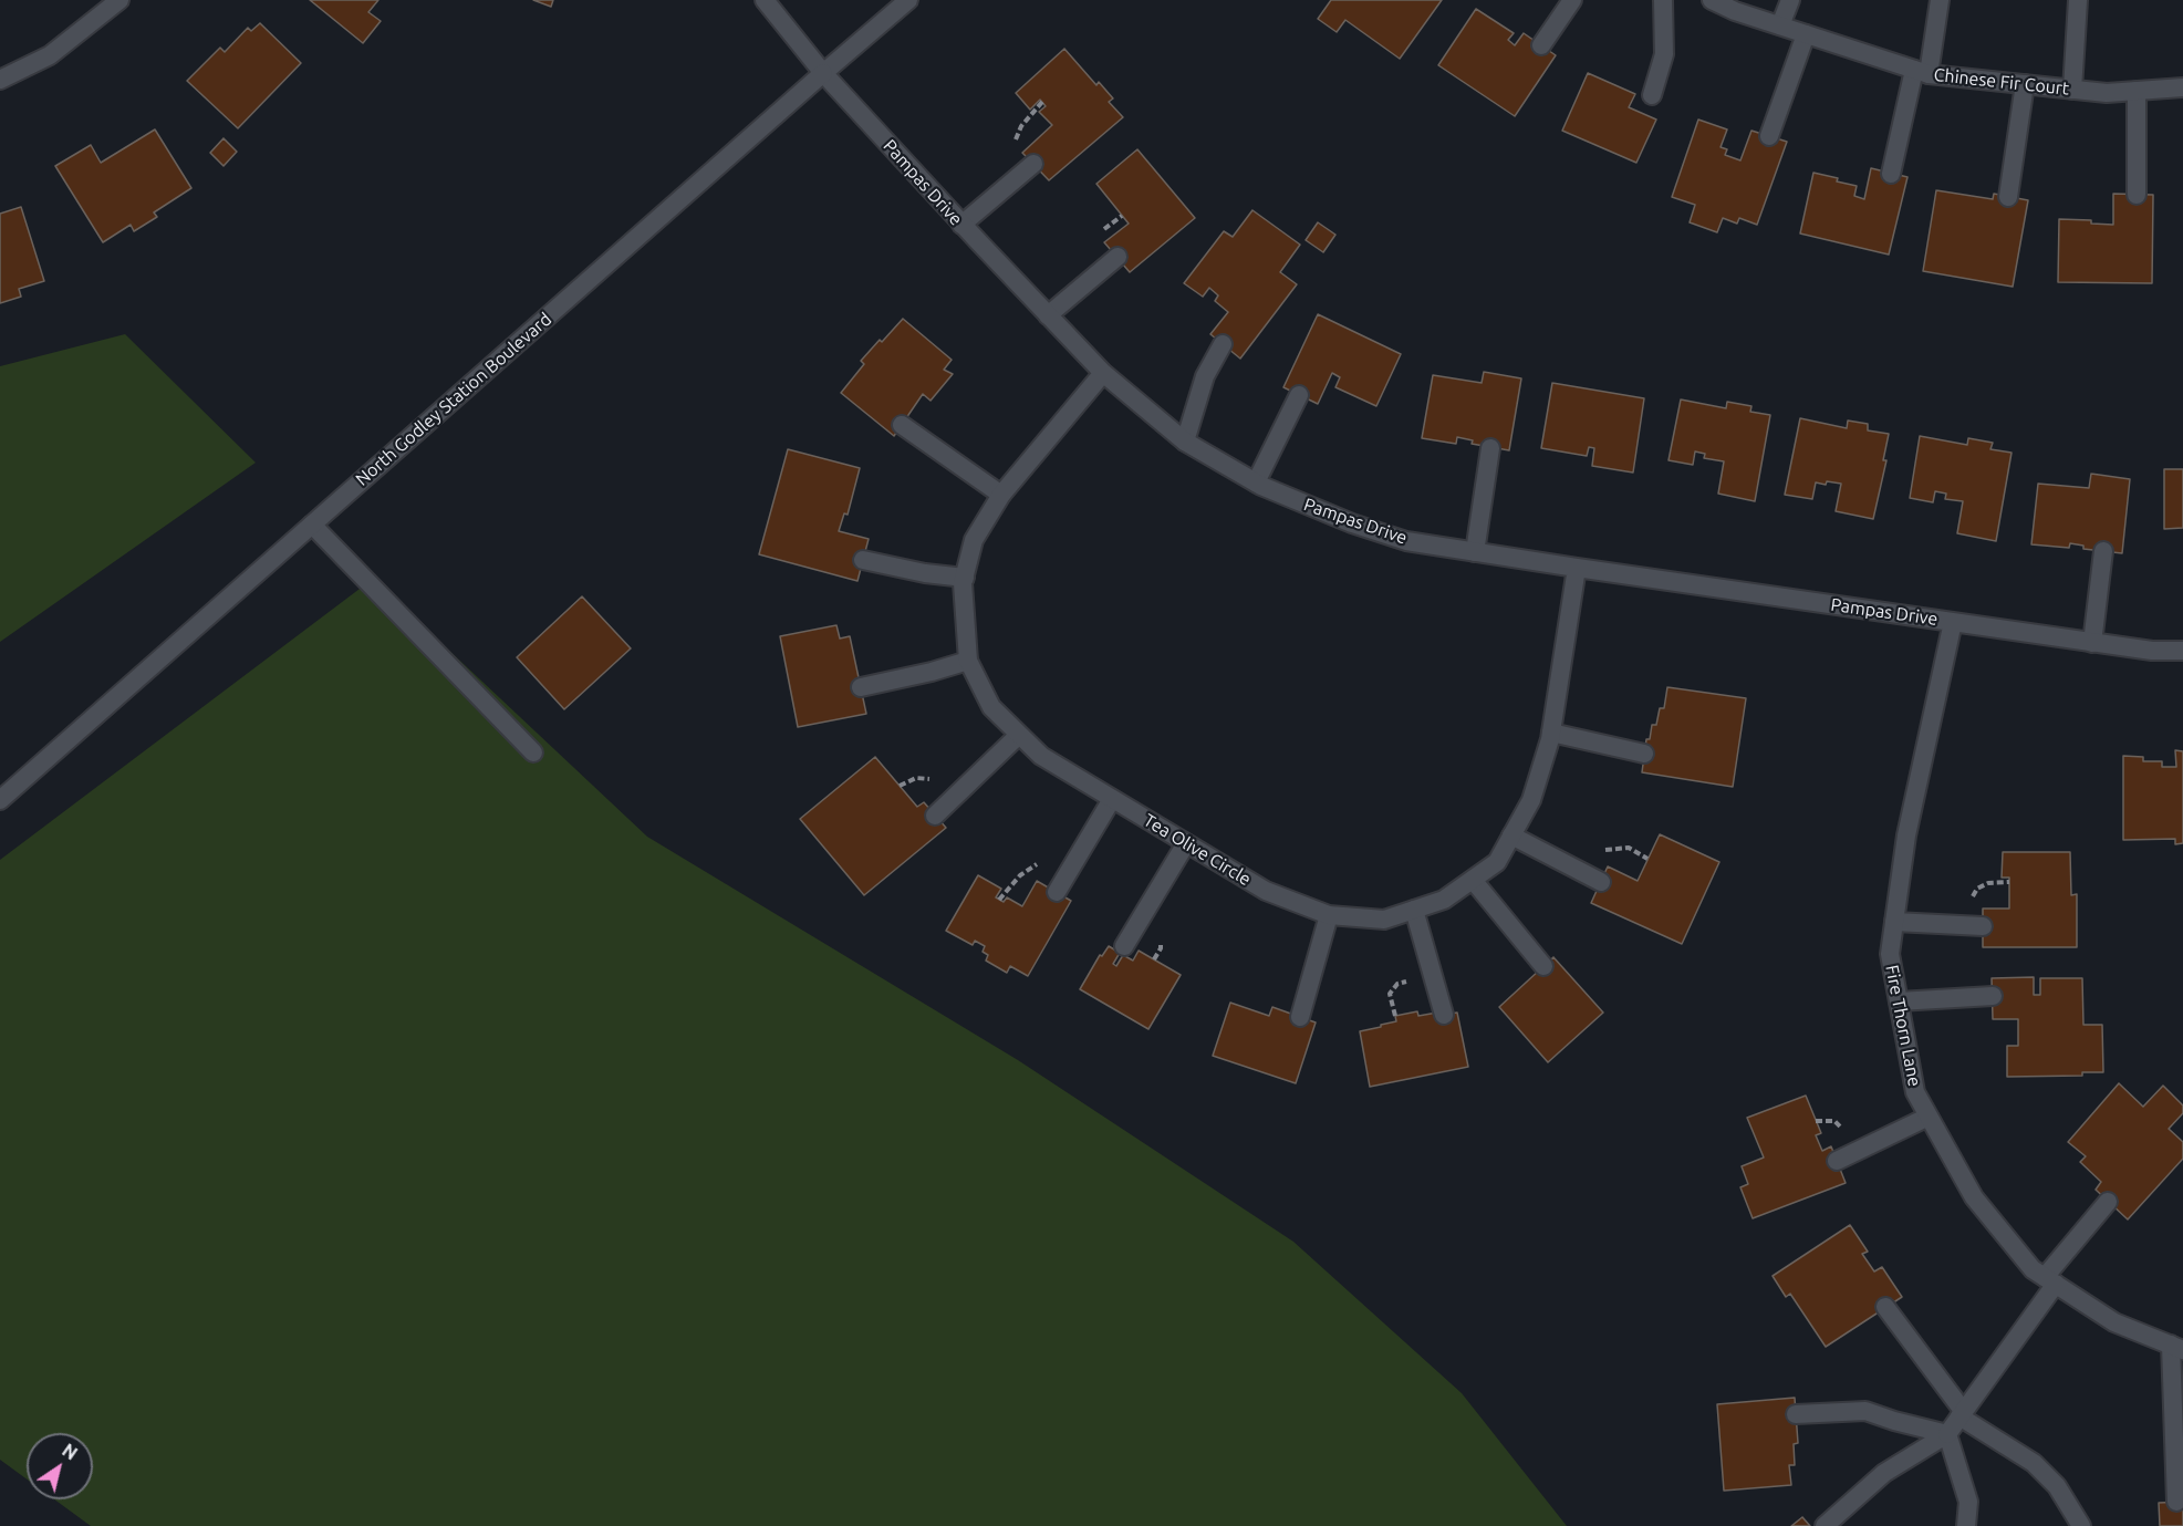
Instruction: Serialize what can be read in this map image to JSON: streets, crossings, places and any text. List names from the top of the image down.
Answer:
{
  "streets": {
    "street": [
      "Chinese Fir Court",
      "Pampas Drive",
      "North Godley Station Boulevard",
      "Tea Olive Circle",
      "Fire Thorn Lane"
    ]
  },
  "crossings": [
    ["Pampas Drive", "North Godley Station Boulevard"],
    ["Pampas Drive", "Tea Olive Circle"],
    ["Pampas Drive", "Fire Thorn Lane"]
  ],
  "north": "top right"
}
